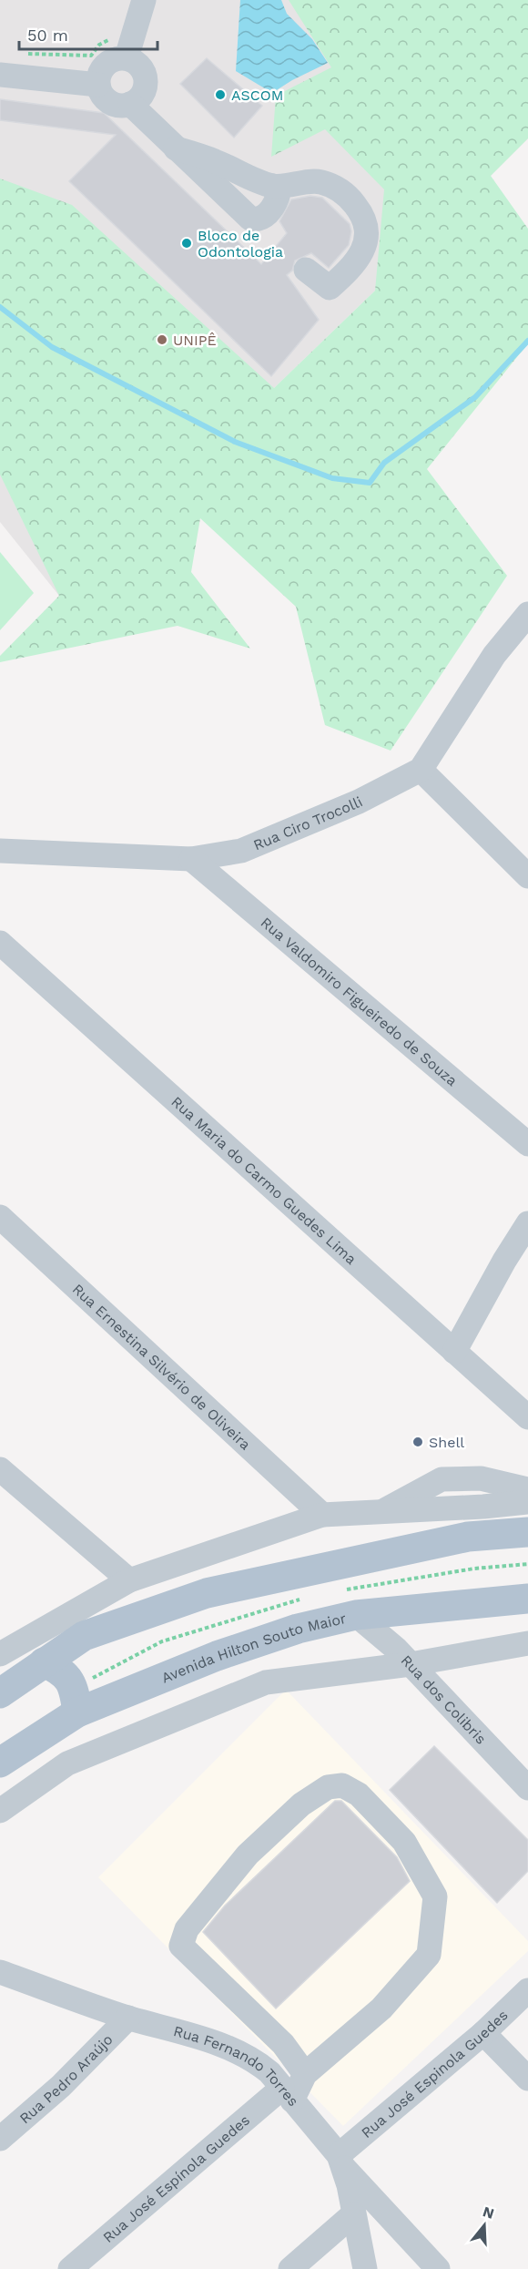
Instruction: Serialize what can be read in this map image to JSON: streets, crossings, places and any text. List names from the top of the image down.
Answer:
{
  "streets": {
    "main road": ["Avenida Hilton Souto Maior"],
    "street": [
      "Rua Ciro Trocolli",
      "Rua Valdomiro Figueiredo de Souza",
      "Rua Maria do Carmo Guedes Lima",
      "Rua Ernestina Silvério de Oliveira",
      "Rua dos Colibris",
      "Rua Fernando Torres",
      "Rua José Espinola Guedes",
      "Rua Pedro Araújo",
      "Rua José Espínola Guedes"
    ]
  },
  "crossings": [
    ["Rua Ciro Trocolli", "Rua Valdomiro Figueiredo de Souza"],
    ["Avenida Hilton Souto Maior", "Rua dos Colibris"],
    ["Rua Fernando Torres", "Rua José Espinola Guedes"],
    ["Rua Fernando Torres", "Rua Pedro Araújo"],
    ["Rua Fernando Torres", "Rua José Espínola Guedes"]
  ],
  "places": [
    "ASCOM",
    "Bloco de Odontologia",
    "UNIPÊ",
    "Shell"
  ],
  "scale_bar": "50 m",
  "north": "top"
}
